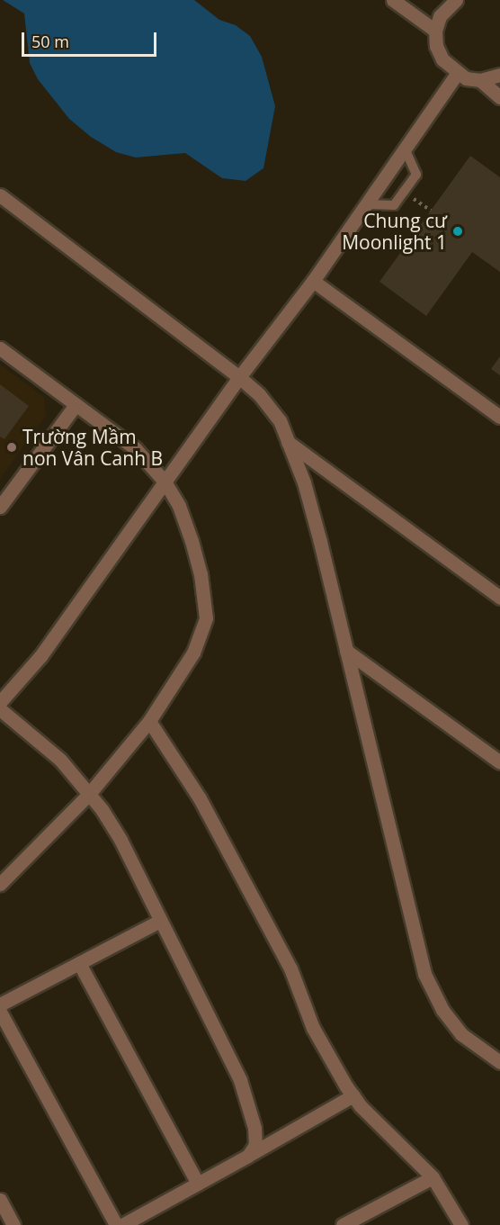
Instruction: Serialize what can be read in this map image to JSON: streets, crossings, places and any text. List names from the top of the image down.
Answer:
{
  "places": ["Chung cư Moonlight 1", "Trường Mầm non Vân Canh B"],
  "scale_bar": "50 m"
}
